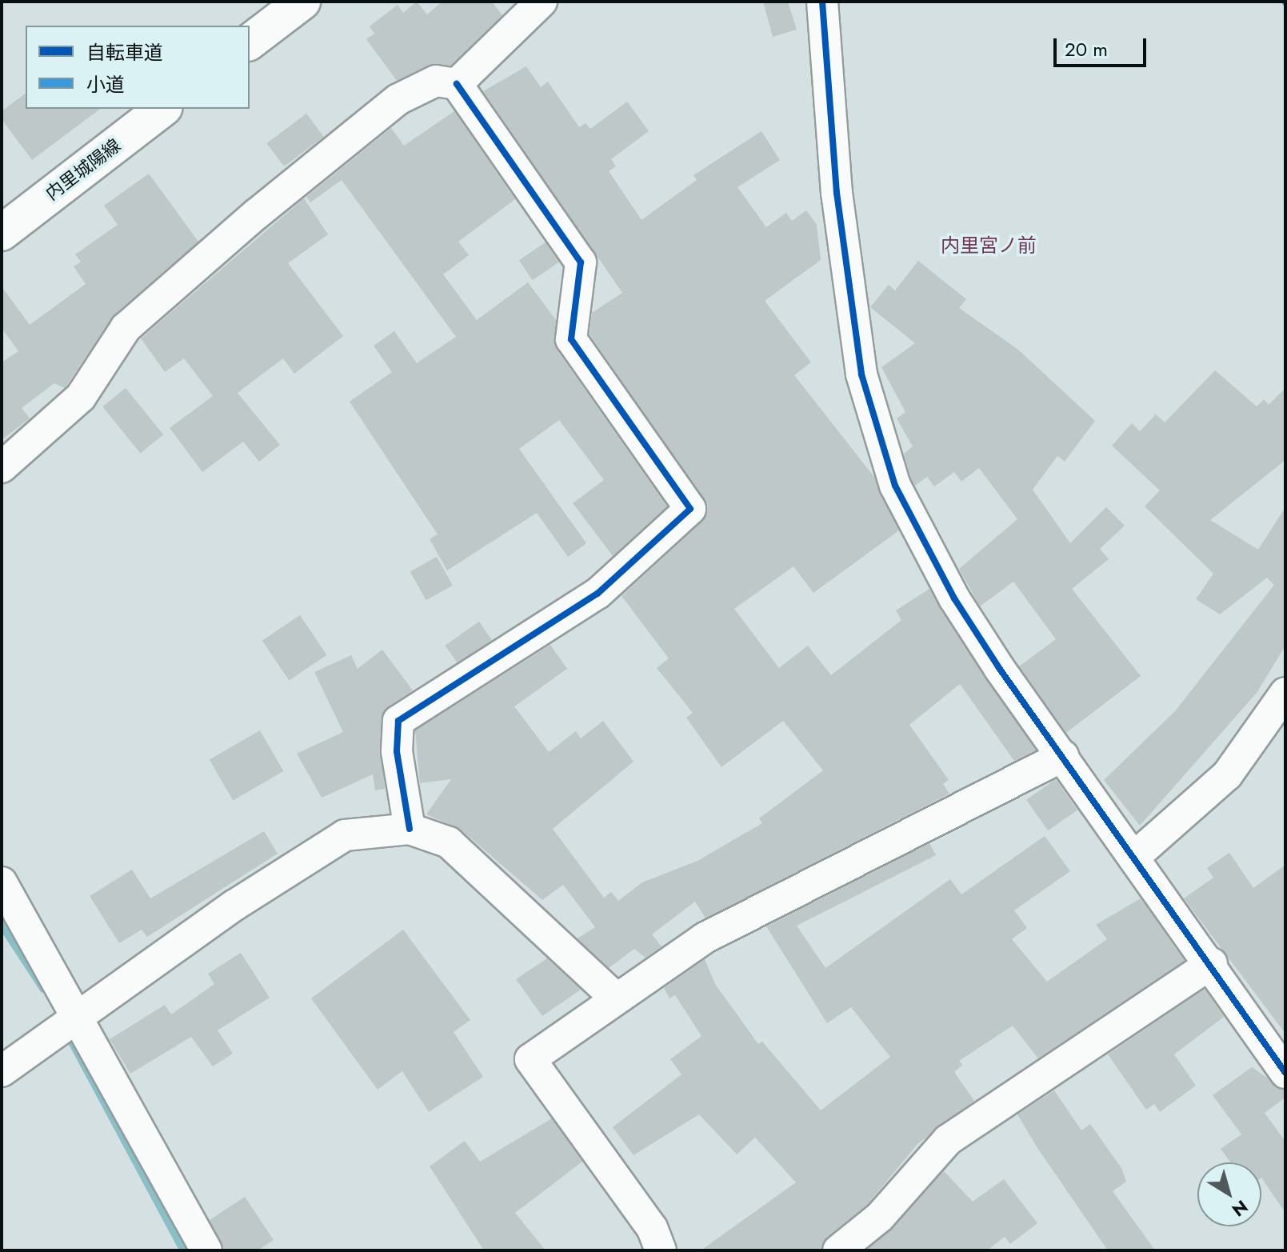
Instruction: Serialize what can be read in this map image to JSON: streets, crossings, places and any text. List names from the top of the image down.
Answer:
{
  "streets": {
    "main road": ["内里城陽線"]
  },
  "districts": ["内里宮ノ前"],
  "legend": ["自転車道", "小道"],
  "scale_bar": "20 m",
  "north": "bottom right"
}
